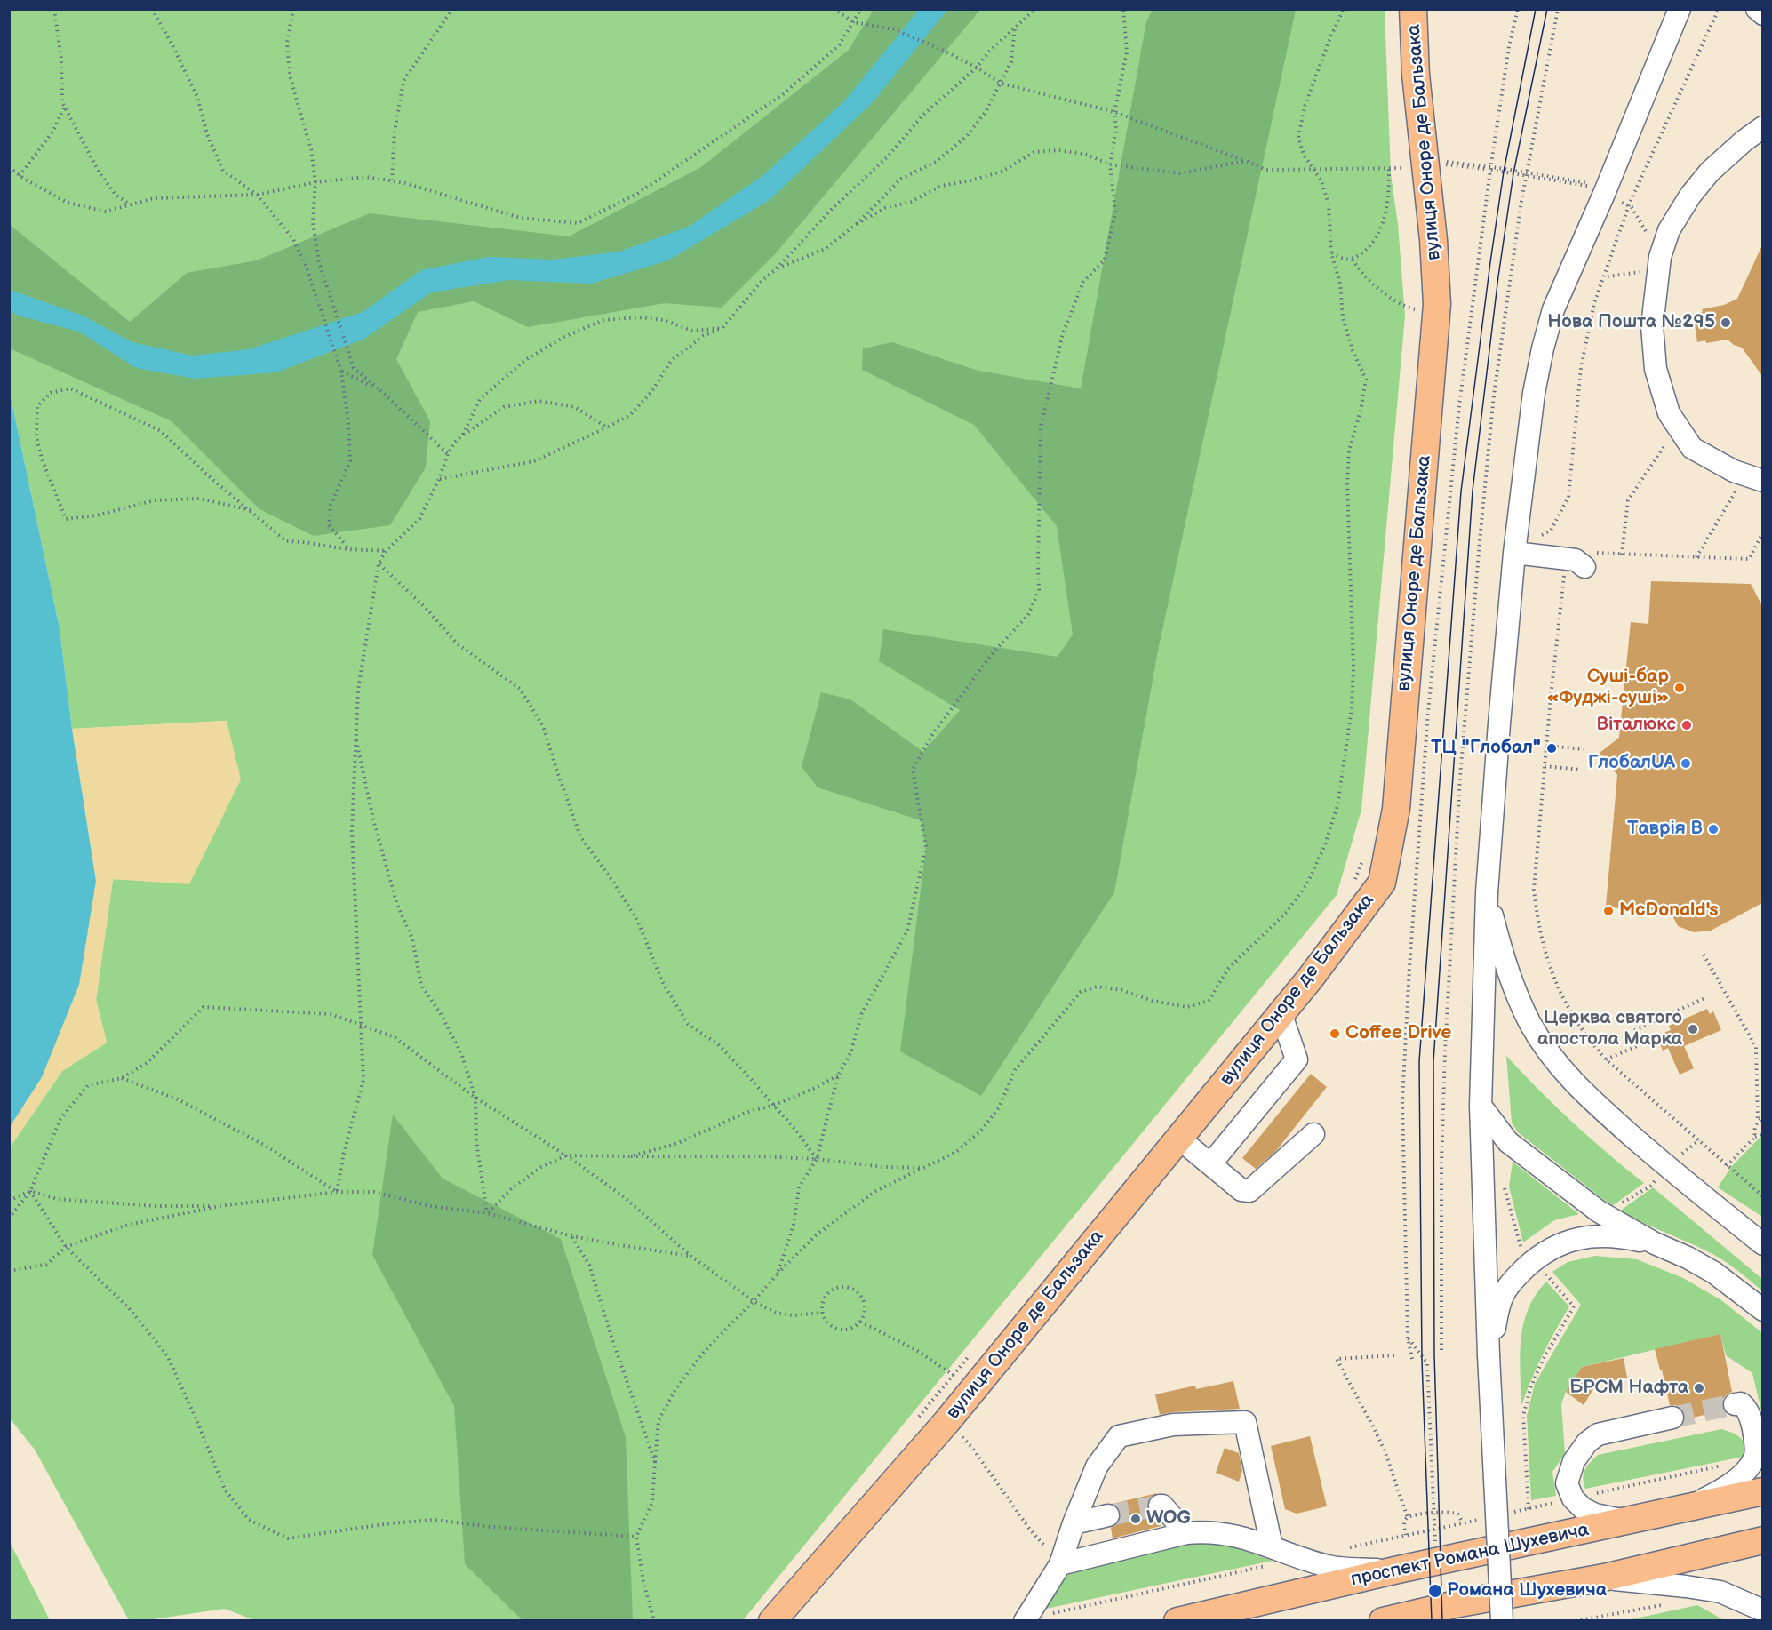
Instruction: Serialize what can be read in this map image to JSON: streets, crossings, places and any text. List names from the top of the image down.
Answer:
{
  "streets": {
    "main road": ["вулиця Оноре де Бальзака", "проспект Романа Шухевича"]
  },
  "places": [
    "Нова Пошта №295",
    "Суші-бар «Фуджі-суші»",
    "Віталюкс",
    "ТЦ \"Глобал\"",
    "ГлобалUA",
    "Таврія В",
    "McDonald's",
    "Церква святого апостола Марка",
    "Coffee Drive",
    "БРСМ Нафта",
    "WOG",
    "Романа Шухевича"
  ]
}
